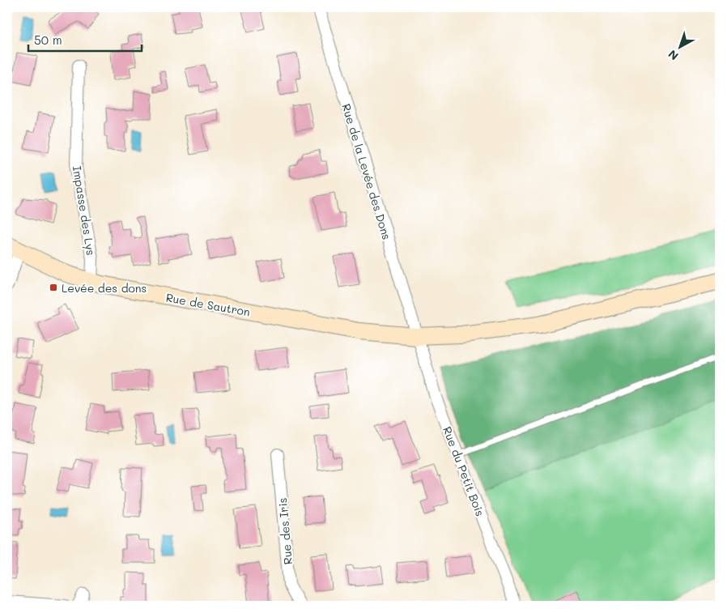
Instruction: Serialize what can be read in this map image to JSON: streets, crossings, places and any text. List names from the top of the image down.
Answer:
{
  "streets": {
    "street": [
      "Rue de la Levée des Dons",
      "Impasse des Lys",
      "Rue de Sautron",
      "Rue du Petit Bois",
      "Rue des Iris"
    ]
  },
  "crossings": [
    ["Rue de la Levée des Dons", "Rue de Sautron"],
    ["Rue de la Levée des Dons", "Rue du Petit Bois"],
    ["Impasse des Lys", "Rue de Sautron"],
    ["Rue de Sautron", "Rue du Petit Bois"]
  ],
  "places": {
    "transit": ["Levée des dons"]
  },
  "scale_bar": "50 m",
  "north": "bottom left"
}
